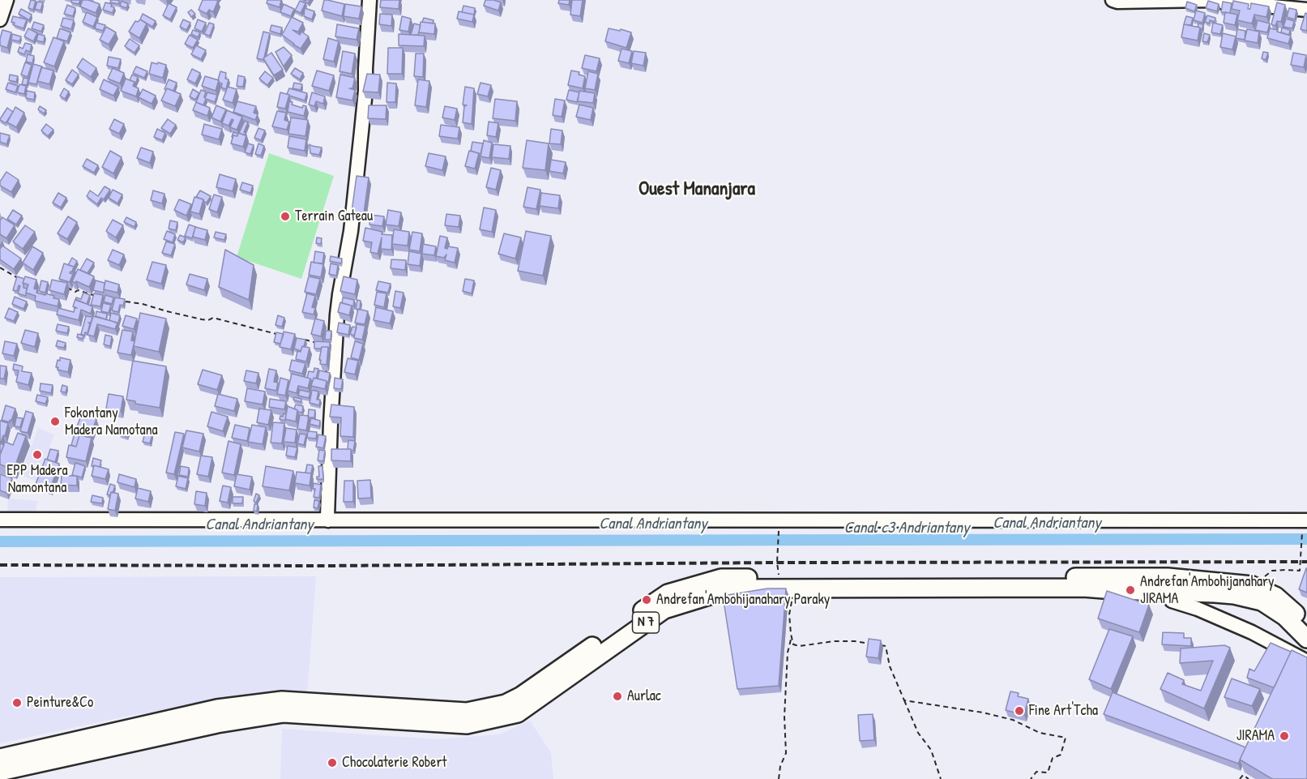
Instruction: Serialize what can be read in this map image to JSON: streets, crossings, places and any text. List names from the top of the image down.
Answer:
{
  "streets": {
    "main road": ["N 7"]
  },
  "districts": ["Ouest Mananjara"],
  "water": ["Canal Andriantany", "Canal c3 Andriantany"],
  "places": [
    "Terrain Gateau",
    "Fokontany Madera Namotana",
    "EPP Madera Namontana",
    "Andrefan'Ambohijanahary JIRAMA",
    "Andrefan'Ambohijanahary Paraky",
    "Aurlac",
    "Peinture&Co",
    "Fine Art'Tcha",
    "JIRAMA",
    "Chocolaterie Robert"
  ]
}
